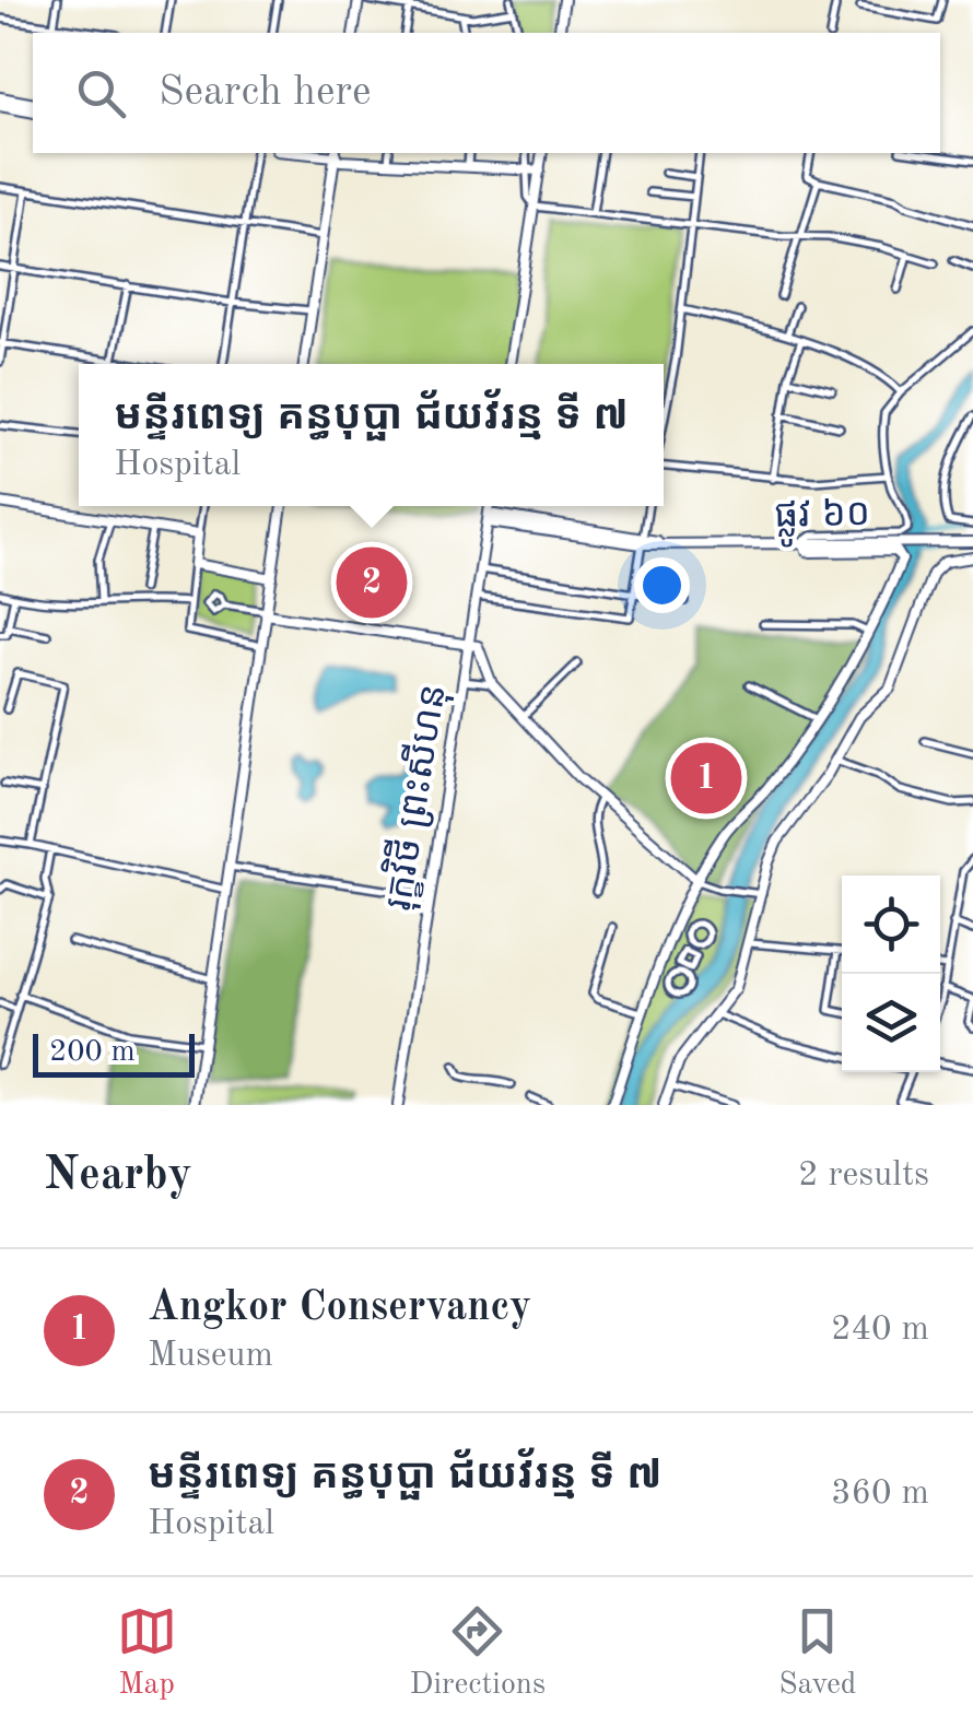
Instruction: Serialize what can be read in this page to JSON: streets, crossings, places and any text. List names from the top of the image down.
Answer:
{
  "streets": {
    "street": ["ផ្លូវ ៦០", "រុក្ខវិថី ព្រះសីហនុ"]
  },
  "crossings": [
    ["ផ្លូវ ៦០", "រុក្ខវិថី ព្រះសីហនុ"]
  ],
  "scale_bar": "200 m",
  "page": {
    "search": "Search here",
    "popup": ["មន្ទីរពេទ្យ គន្ធបុប្ផា ជ័យវ័រន្ម ទី ៧", "Hospital"],
    "pins": ["2", "1"],
    "scale": "200 m",
    "heading": ["Nearby", "2 results"],
    "list": [
      {
        "mark": "1",
        "name": "Angkor Conservancy",
        "note": "Museum",
        "value": "240 m"
      },
      {
        "mark": "2",
        "name": "មន្ទីរពេទ្យ គន្ធបុប្ផា ជ័យវ័រន្ម ទី ៧",
        "note": "Hospital",
        "value": "360 m"
      }
    ],
    "nav": ["Map", "Directions", "Saved"]
  }
}
